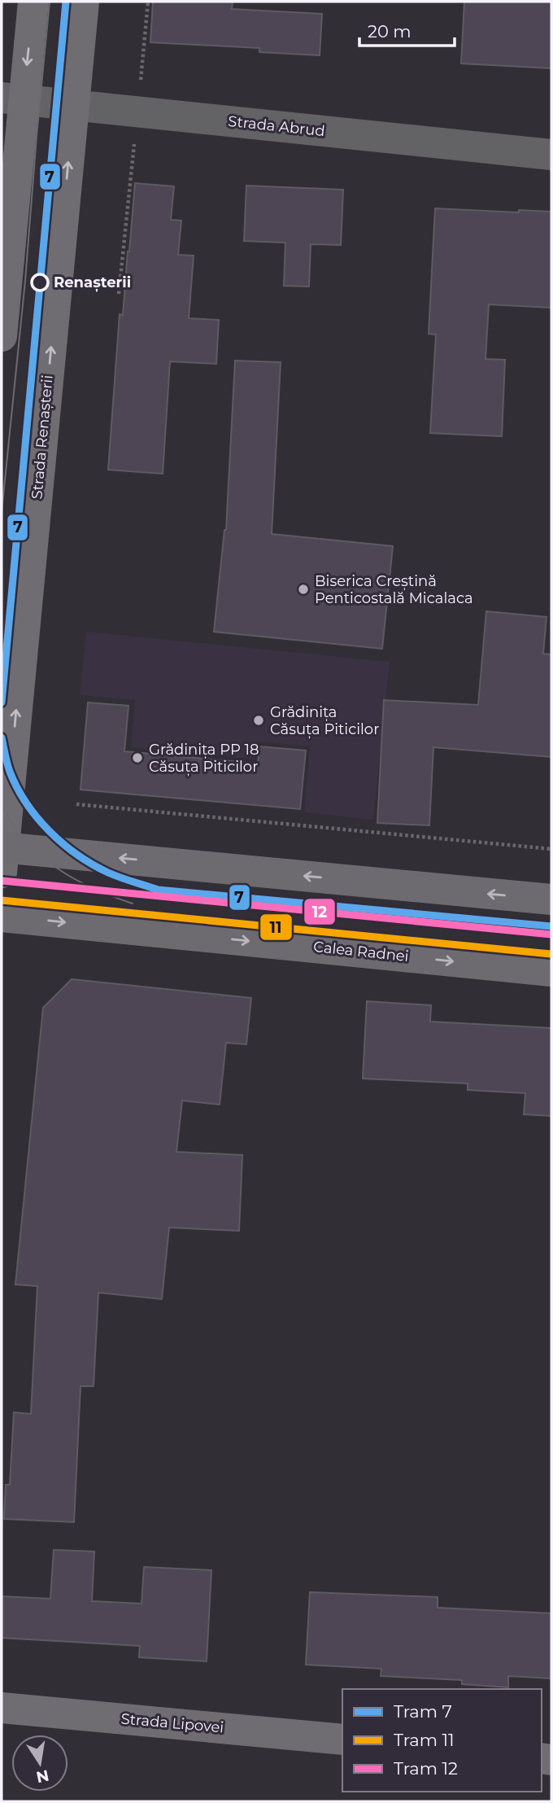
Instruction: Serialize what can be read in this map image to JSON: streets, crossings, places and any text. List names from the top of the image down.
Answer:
{
  "streets": {
    "main road": ["Calea Radnei"],
    "street": ["Strada Abrud", "Strada Renașterii", "Strada Lipovei"]
  },
  "crossings": [
    ["Strada Abrud", "Strada Renașterii"]
  ],
  "places": [
    "Renașterii",
    "Biserica Creștină Penticostală Micalaca",
    "Grădinița Căsuța Piticilor",
    "Grădinița PP 18 Căsuța Piticilor"
  ],
  "lines": ["tram line 7", "tram line 12", "tram line 11"],
  "legend": ["Tram 7", "Tram 11", "Tram 12"],
  "scale_bar": "20 m",
  "north": "bottom"
}
